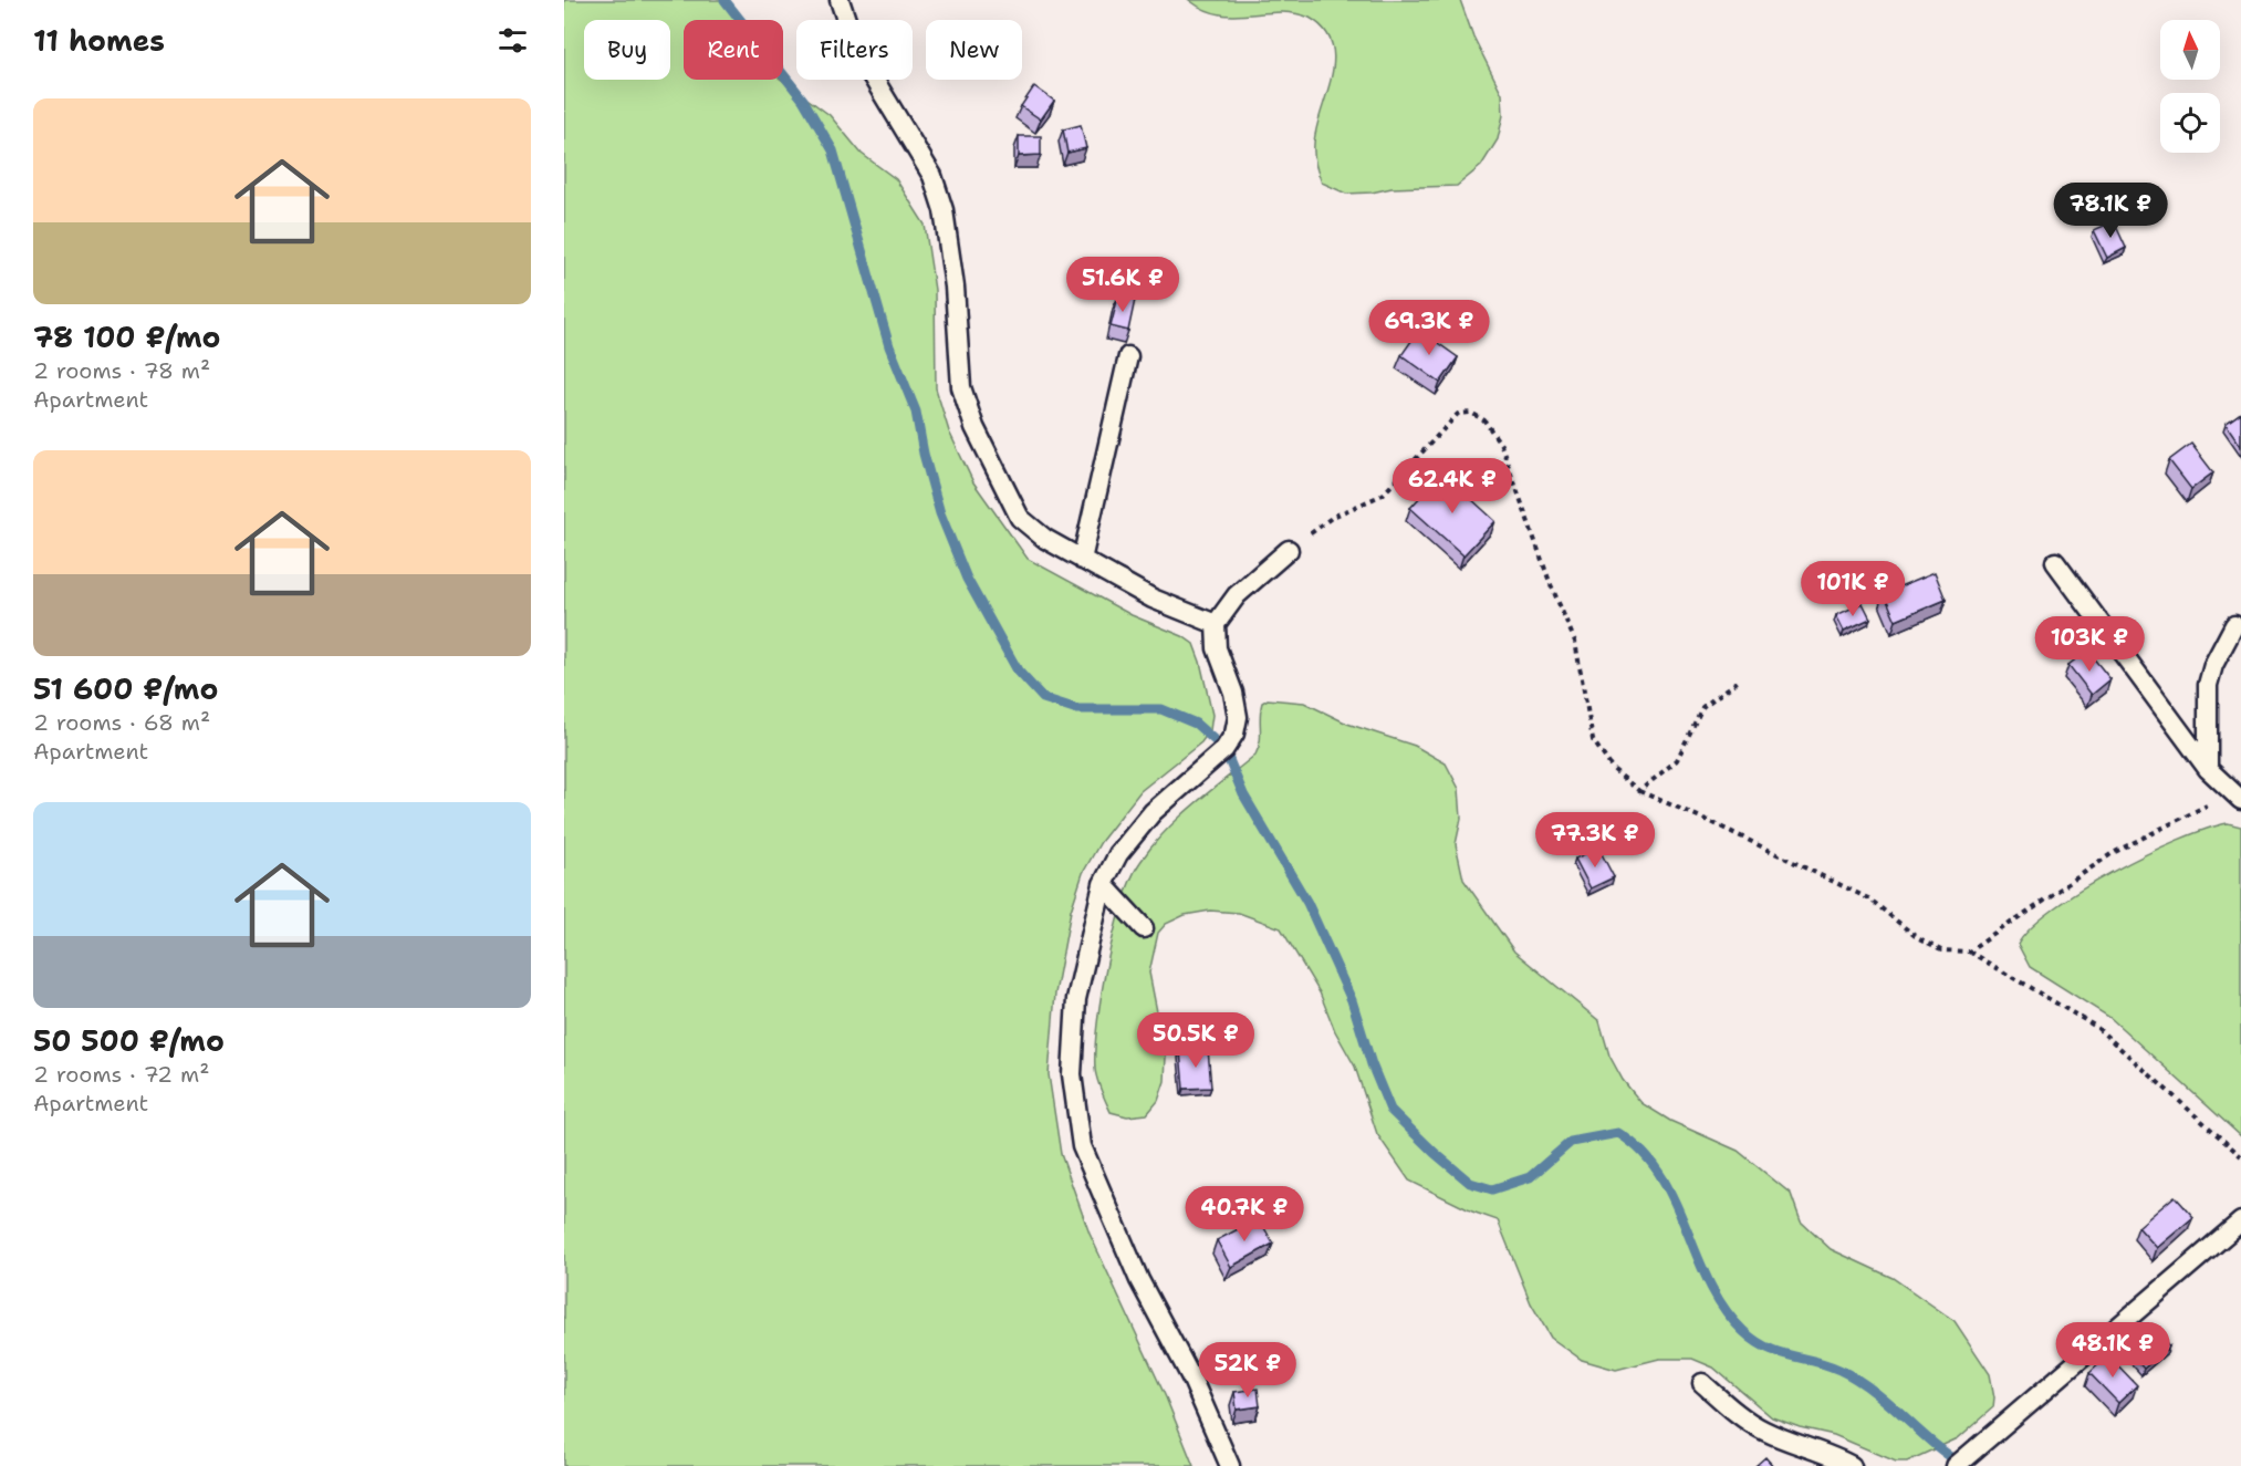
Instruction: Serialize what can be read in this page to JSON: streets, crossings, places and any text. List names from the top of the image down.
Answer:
{
  "north": "top",
  "page": {
    "heading": "11 homes",
    "chip": [
      "Buy",
      "Rent",
      "Filters",
      "New"
    ],
    "list": [
      {
        "name": "78 100 ₽/mo",
        "note": "2 rooms · 78 m² · Apartment"
      },
      {
        "name": "51 600 ₽/mo",
        "note": "2 rooms · 68 m² · Apartment"
      },
      {
        "name": "50 500 ₽/mo",
        "note": "2 rooms · 72 m² · Apartment"
      }
    ],
    "price": [
      "78.1K ₽",
      "51.6K ₽",
      "69.3K ₽",
      "62.4K ₽",
      "101K ₽",
      "103K ₽",
      "77.3K ₽",
      "50.5K ₽",
      "40.7K ₽",
      "48.1K ₽",
      "52K ₽"
    ]
  }
}
